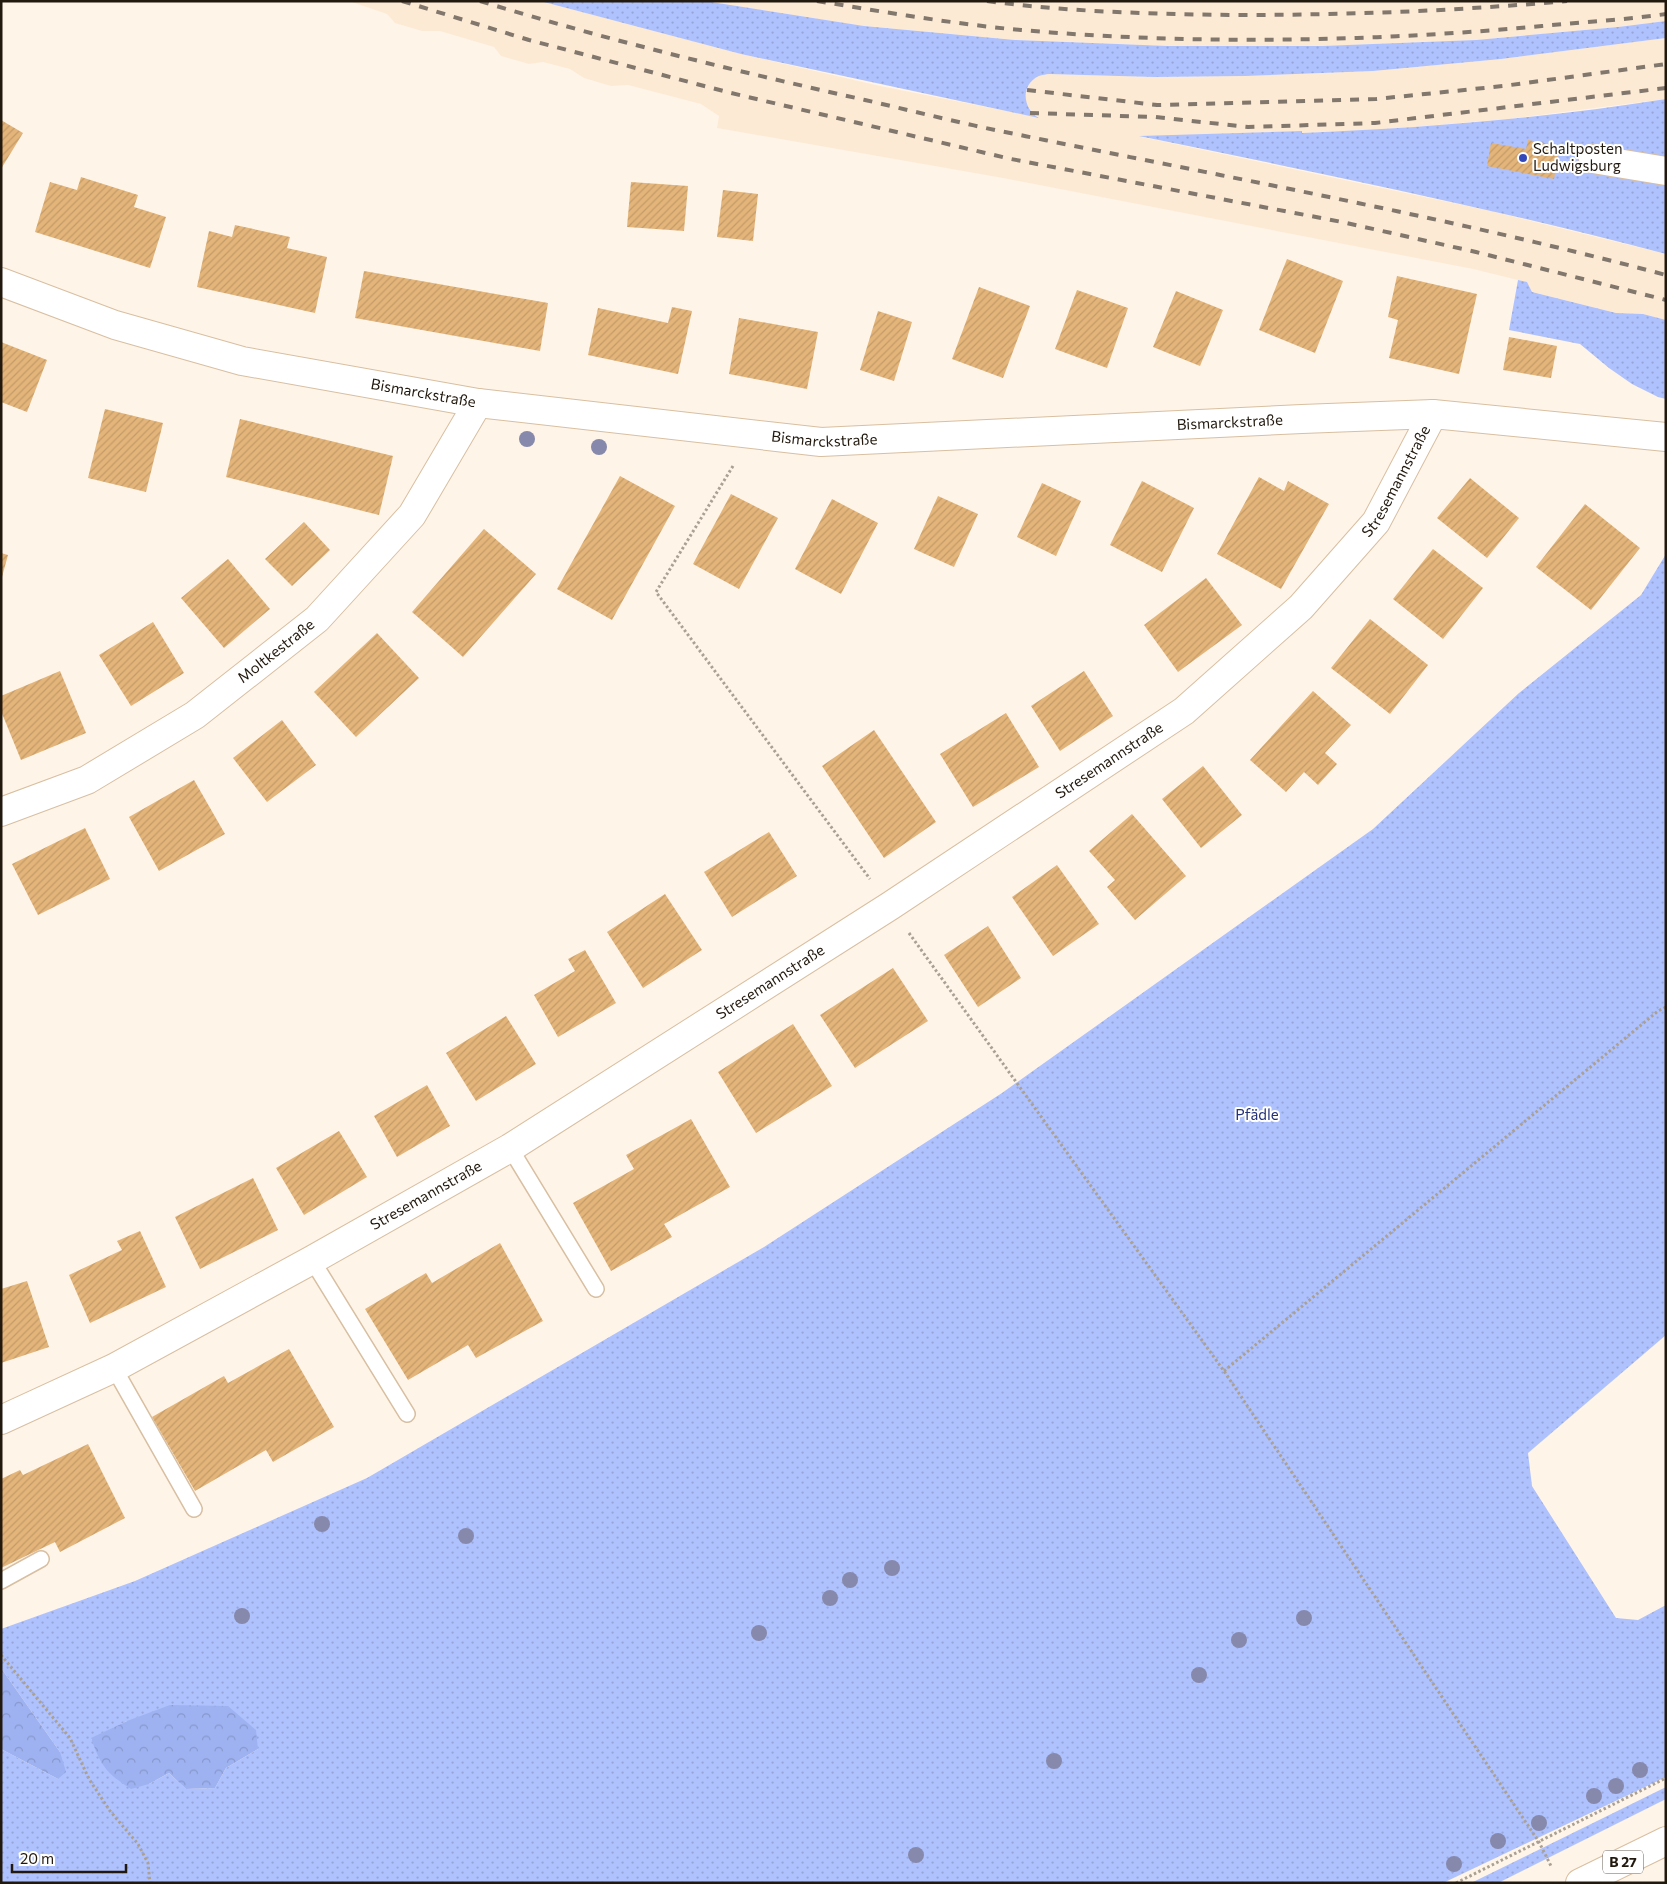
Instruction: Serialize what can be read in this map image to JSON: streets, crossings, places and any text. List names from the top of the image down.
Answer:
{
  "streets": {
    "street": [
      "Bismarckstraße",
      "Stresemannstraße",
      "Moltkestraße",
      "B 27"
    ]
  },
  "crossings": [
    ["Bismarckstraße", "Stresemannstraße"],
    ["Bismarckstraße", "Moltkestraße"]
  ],
  "parks": ["Pfädle"],
  "places": ["Schaltposten Ludwigsburg"],
  "scale_bar": "20 m"
}
